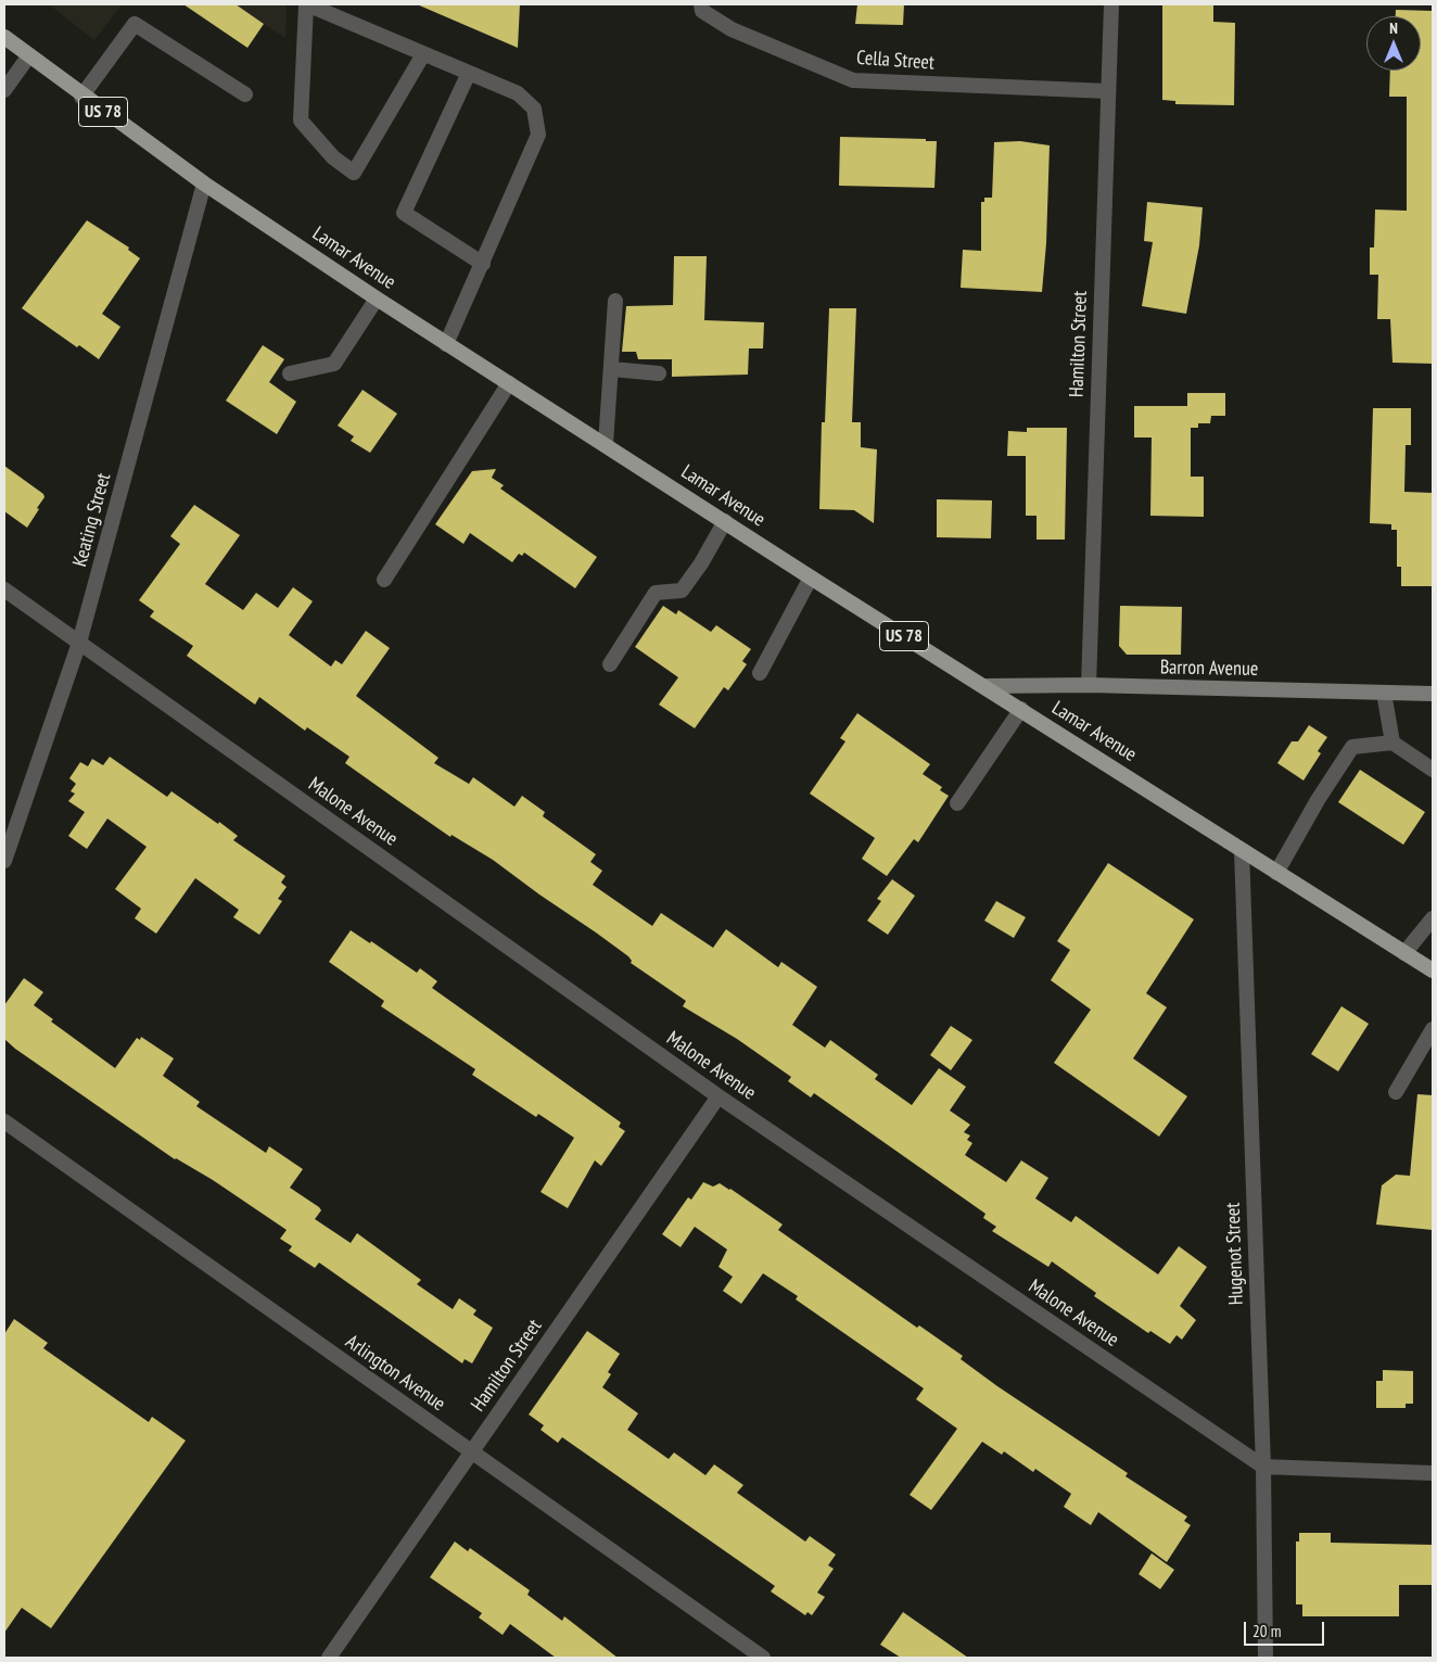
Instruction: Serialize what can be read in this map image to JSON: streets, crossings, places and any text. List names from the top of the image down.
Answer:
{
  "streets": {
    "main road": ["US 78", "Lamar Avenue", "Barron Avenue"],
    "street": [
      "Cella Street",
      "Hamilton Street",
      "Keating Street",
      "Malone Avenue",
      "Hugenot Street",
      "Arlington Avenue"
    ]
  },
  "crossings": [
    ["Cella Street", "Hamilton Street"],
    ["Lamar Avenue", "Keating Street"],
    ["Lamar Avenue", "Barron Avenue"],
    ["Lamar Avenue", "Hugenot Street"],
    ["Hamilton Street", "Barron Avenue"],
    ["Hamilton Street", "Malone Avenue"],
    ["Hamilton Street", "Arlington Avenue"],
    ["Keating Street", "Malone Avenue"],
    ["Malone Avenue", "Hugenot Street"]
  ],
  "scale_bar": "20 m",
  "north": "top"
}
